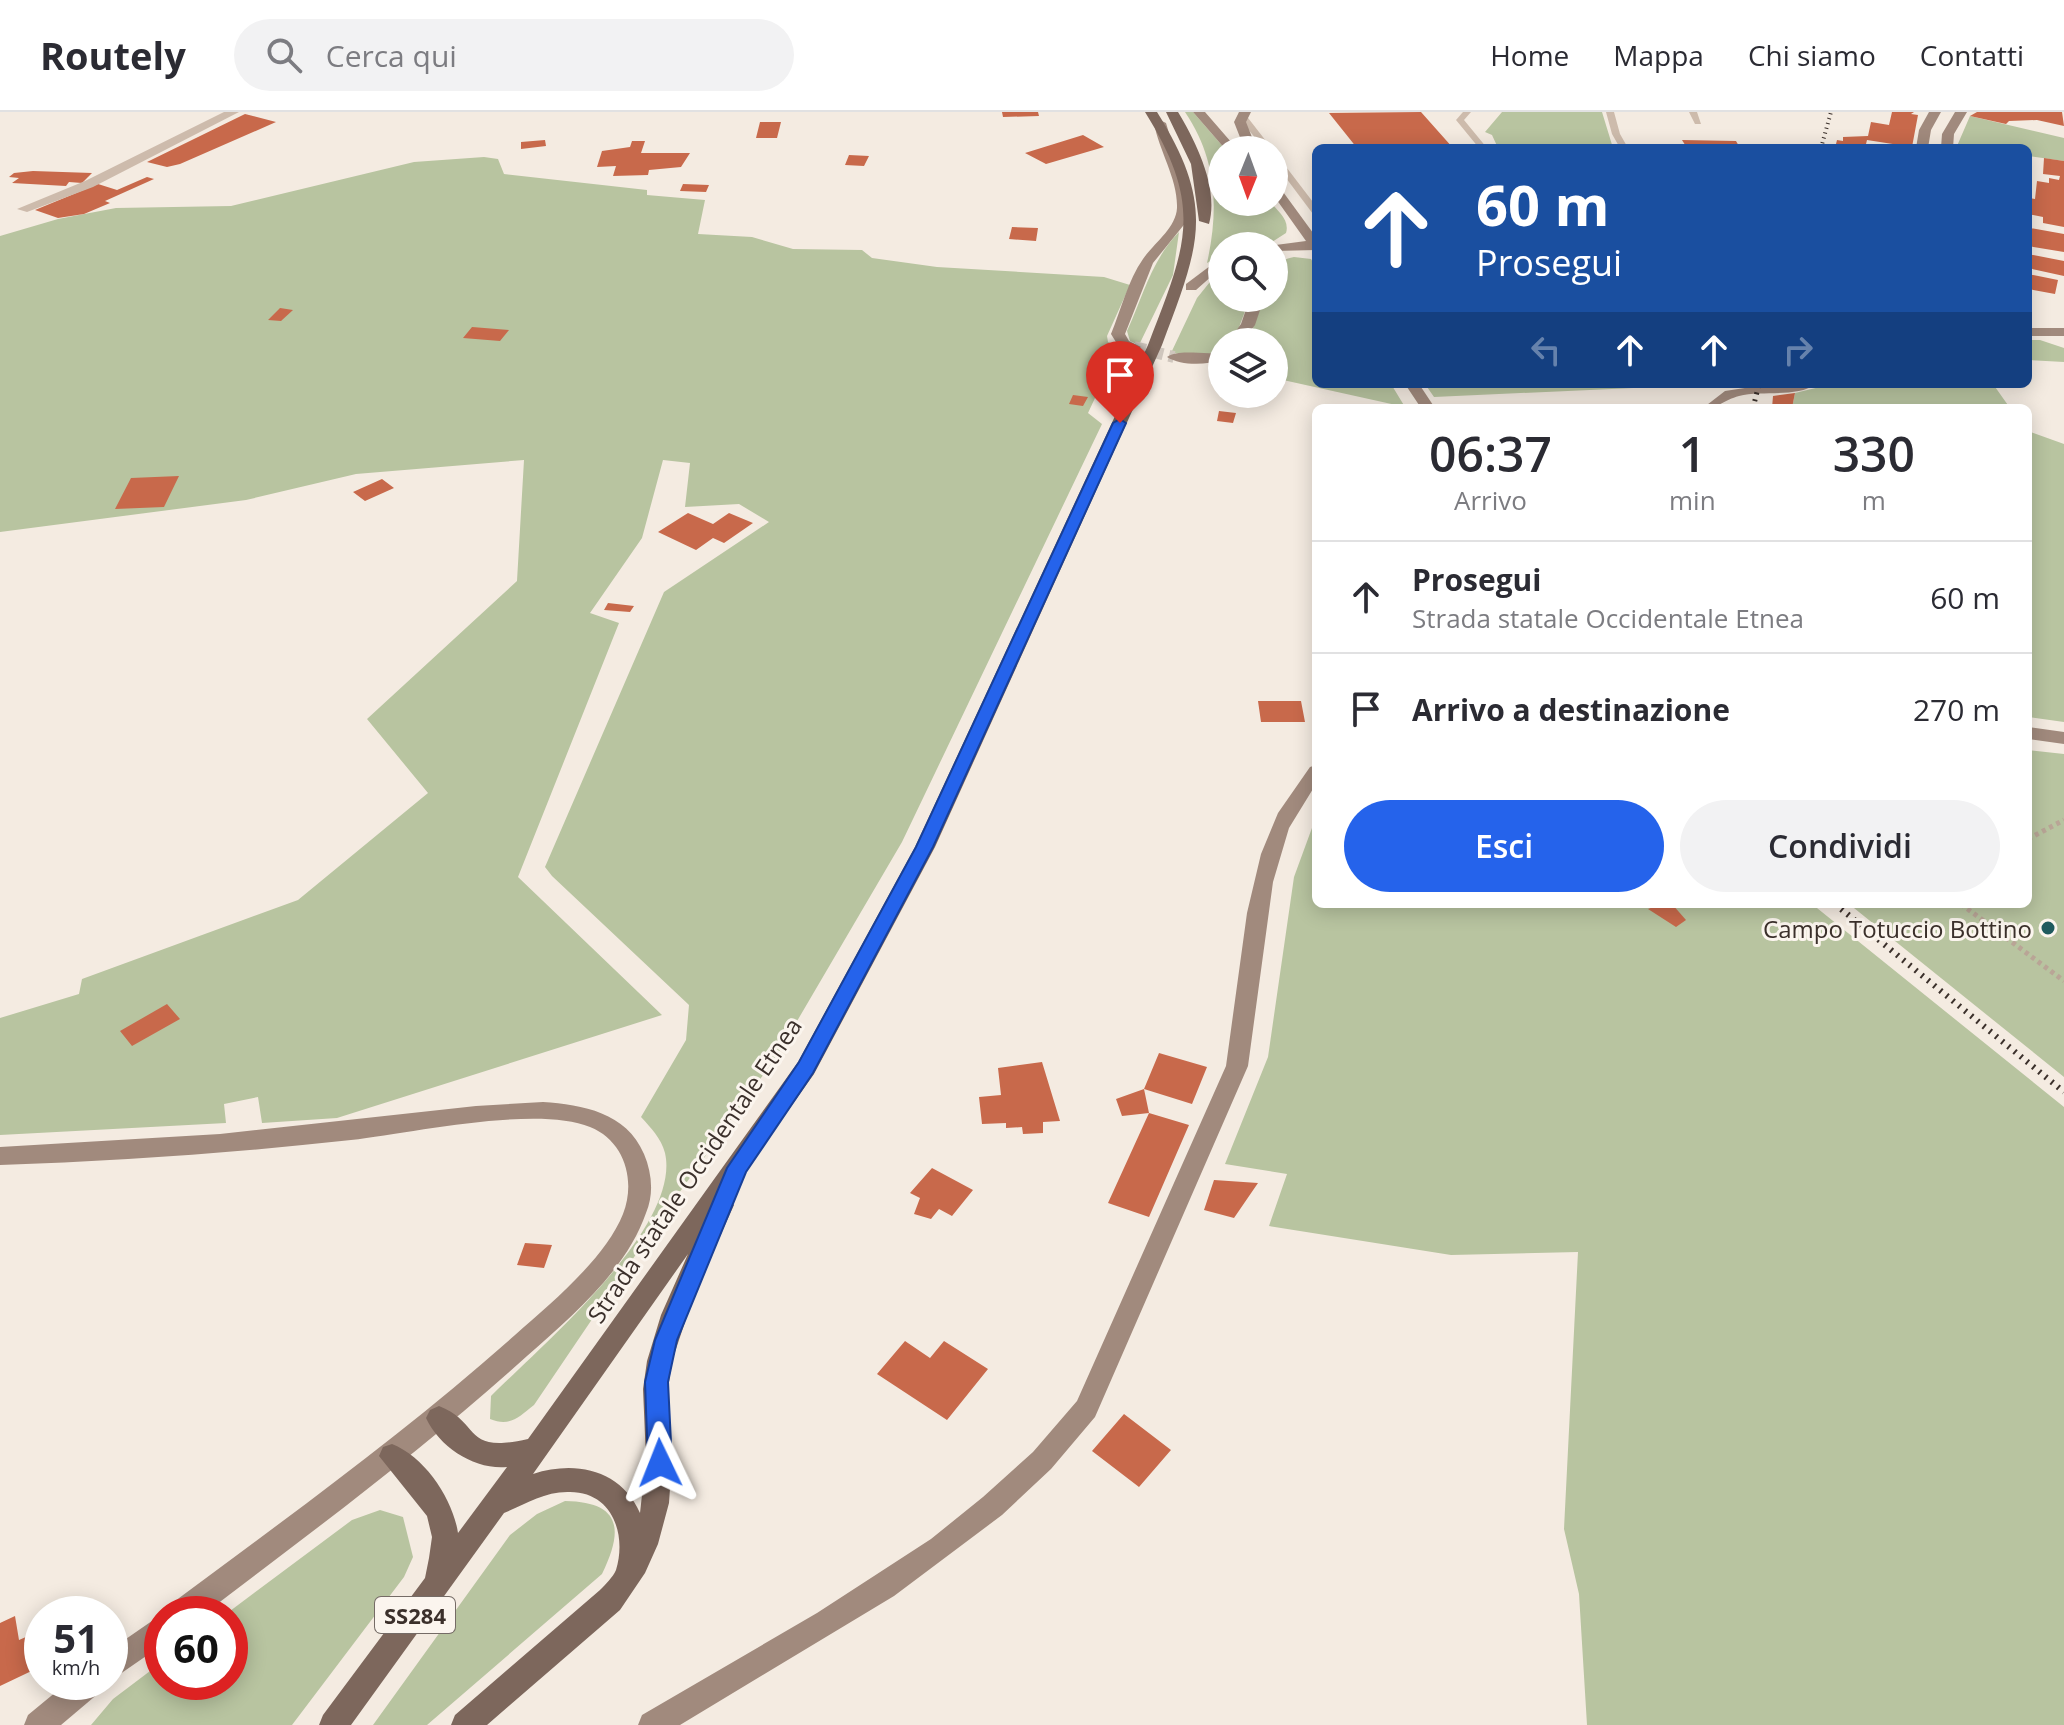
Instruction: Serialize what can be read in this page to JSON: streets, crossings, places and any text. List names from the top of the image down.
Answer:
{
  "streets": {
    "main road": ["Strada statale Occidentale Etnea", "SS284"]
  },
  "places": ["Campo Totuccio Bottino"],
  "north": "bottom",
  "page": {
    "header": "Routely",
    "search": "Cerca qui",
    "nav": [
      "Home",
      "Mappa",
      "Chi siamo",
      "Contatti"
    ],
    "turn": ["60 m", "Prosegui"],
    "eta": [
      "06:37",
      "Arrivo",
      "1",
      "min",
      "330",
      "m"
    ],
    "list": [
      {
        "name": "Prosegui",
        "note": "Strada statale Occidentale Etnea",
        "value": "60 m"
      },
      {
        "name": "Arrivo a destinazione",
        "value": "270 m"
      }
    ],
    "buttons": ["Esci", "Condividi"],
    "speed": "51 km/h",
    "limit": "60"
  }
}
